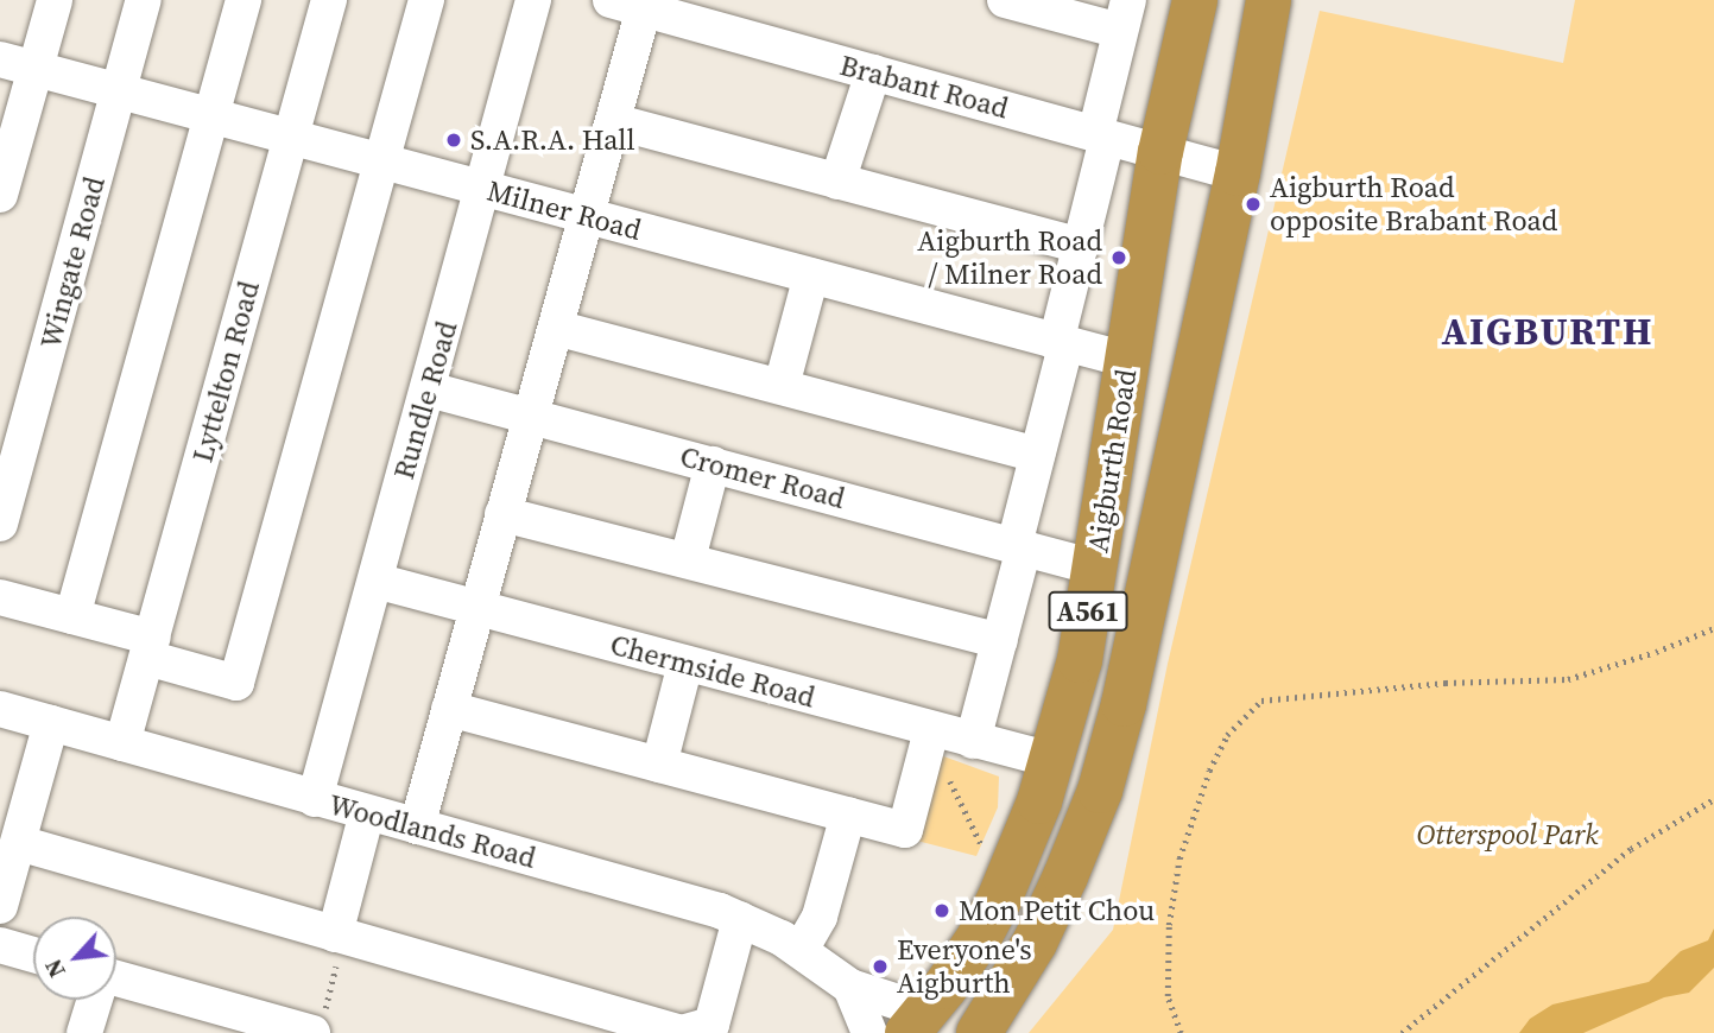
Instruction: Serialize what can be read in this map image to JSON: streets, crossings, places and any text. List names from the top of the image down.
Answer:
{
  "streets": {
    "highway": ["Aigburth Road", "A561"],
    "street": [
      "Brabant Road",
      "Milner Road",
      "Wingate Road",
      "Lyttelton Road",
      "Rundle Road",
      "Cromer Road",
      "Chermside Road",
      "Woodlands Road"
    ]
  },
  "crossings": [
    ["Brabant Road", "Aigburth Road"],
    ["Milner Road", "Wingate Road"],
    ["Milner Road", "Lyttelton Road"],
    ["Milner Road", "Rundle Road"],
    ["Milner Road", "Aigburth Road"],
    ["Lyttelton Road", "Woodlands Road"],
    ["Rundle Road", "Cromer Road"],
    ["Rundle Road", "Chermside Road"],
    ["Rundle Road", "Woodlands Road"],
    ["Aigburth Road", "Cromer Road"],
    ["Aigburth Road", "Chermside Road"],
    ["Aigburth Road", "Woodlands Road"]
  ],
  "districts": ["AIGBURTH"],
  "parks": ["Otterspool Park"],
  "places": [
    "S.A.R.A. Hall",
    "Aigburth Road opposite Brabant Road",
    "Aigburth Road / Milner Road",
    "Mon Petit Chou",
    "Everyone's Aigburth"
  ],
  "north": "bottom left"
}
